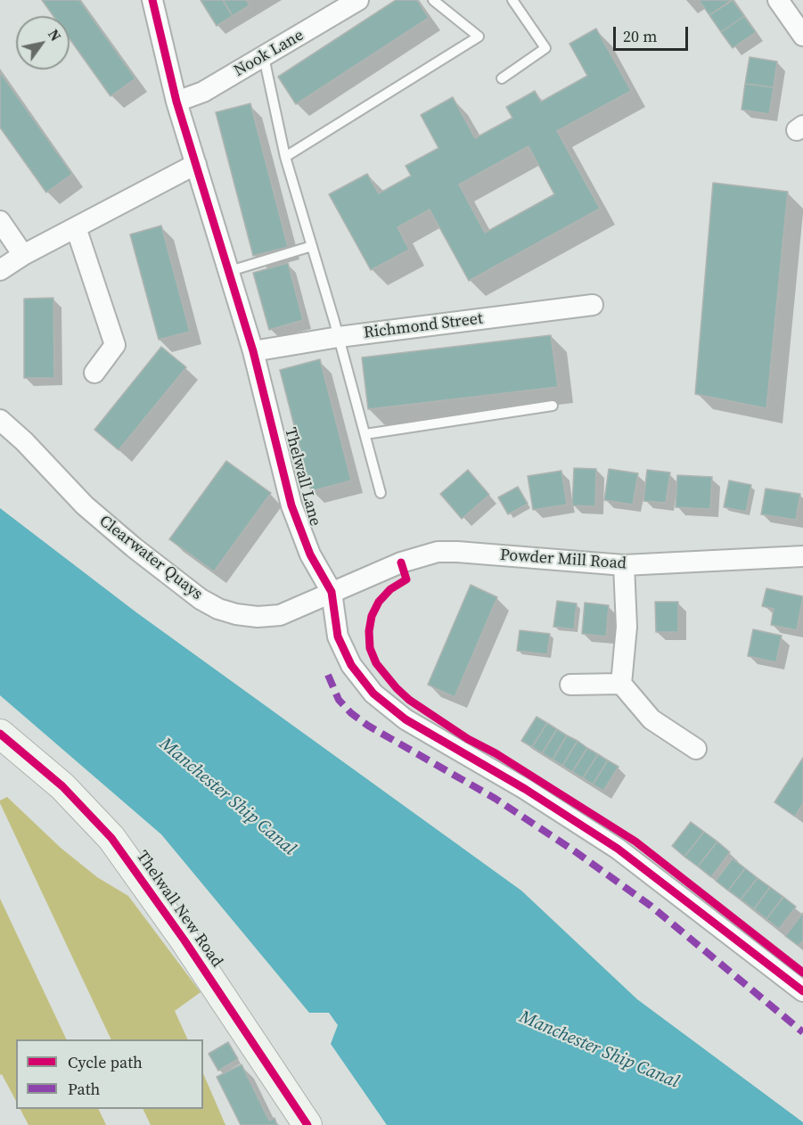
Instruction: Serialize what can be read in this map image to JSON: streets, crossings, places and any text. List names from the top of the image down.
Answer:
{
  "streets": {
    "main road": ["Thelwall New Road"],
    "street": [
      "Nook Lane",
      "Richmond Street",
      "Thelwall Lane",
      "Clearwater Quays",
      "Powder Mill Road"
    ]
  },
  "crossings": [
    ["Nook Lane", "Thelwall Lane"],
    ["Richmond Street", "Thelwall Lane"],
    ["Thelwall Lane", "Clearwater Quays"],
    ["Thelwall Lane", "Powder Mill Road"],
    ["Clearwater Quays", "Powder Mill Road"]
  ],
  "water": ["Manchester Ship Canal"],
  "legend": ["Cycle path", "Path"],
  "scale_bar": "20 m",
  "north": "top right"
}
